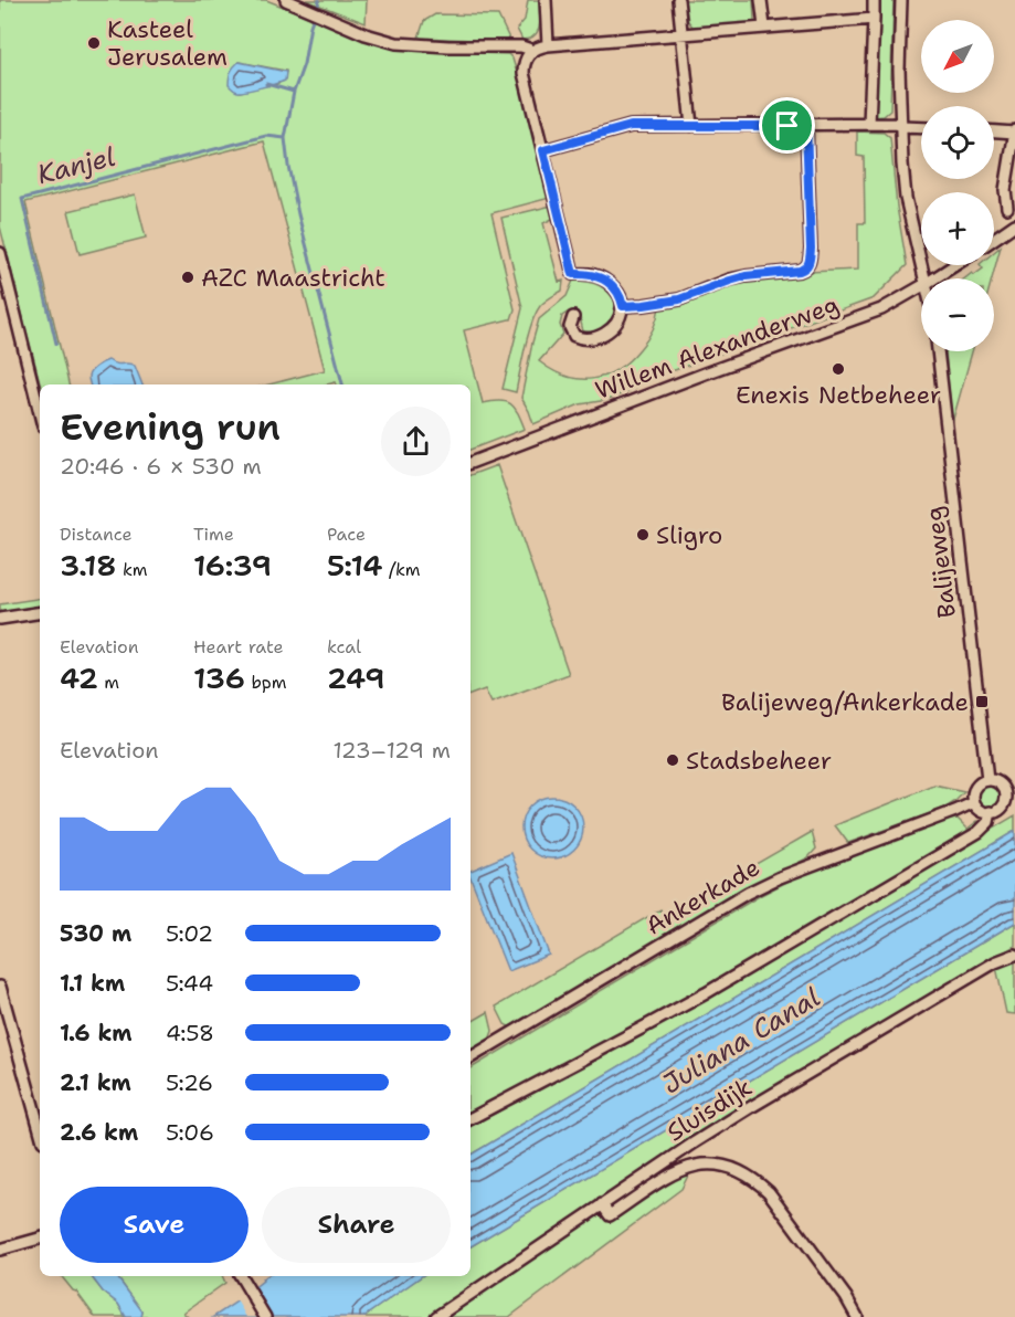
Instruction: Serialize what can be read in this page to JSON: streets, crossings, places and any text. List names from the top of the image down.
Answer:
{
  "streets": {
    "street": [
      "Willem Alexanderweg",
      "Balijeweg",
      "Ankerkade",
      "Sluisdijk"
    ]
  },
  "crossings": [
    ["Balijeweg", "Ankerkade"]
  ],
  "water": ["Kanjel", "Juliana Canal"],
  "places": {
    "other": [
      "Kasteel Jerusalem",
      "AZC Maastricht",
      "Enexis Netbeheer",
      "Sligro",
      "Stadsbeheer"
    ],
    "transit": ["Balijeweg/Ankerkade"]
  },
  "north": "bottom left",
  "page": {
    "map_buttons": ["+", "−"],
    "heading": ["Evening run", "20:46 · 6 × 530 m"],
    "stats": [
      ["Distance", "3.18 km"],
      ["Time", "16:39"],
      ["Pace", "5:14 /km"],
      ["Elevation", "42 m"],
      ["Heart rate", "136 bpm"],
      ["kcal", "249"]
    ],
    "chart": ["Elevation", "123–129 m"],
    "list": [
      {
        "name": "530 m",
        "note": "5:02"
      },
      {
        "name": "1.1 km",
        "note": "5:44"
      },
      {
        "name": "1.6 km",
        "note": "4:58"
      },
      {
        "name": "2.1 km",
        "note": "5:26"
      },
      {
        "name": "2.6 km",
        "note": "5:06"
      }
    ],
    "buttons": ["Save", "Share"]
  }
}
